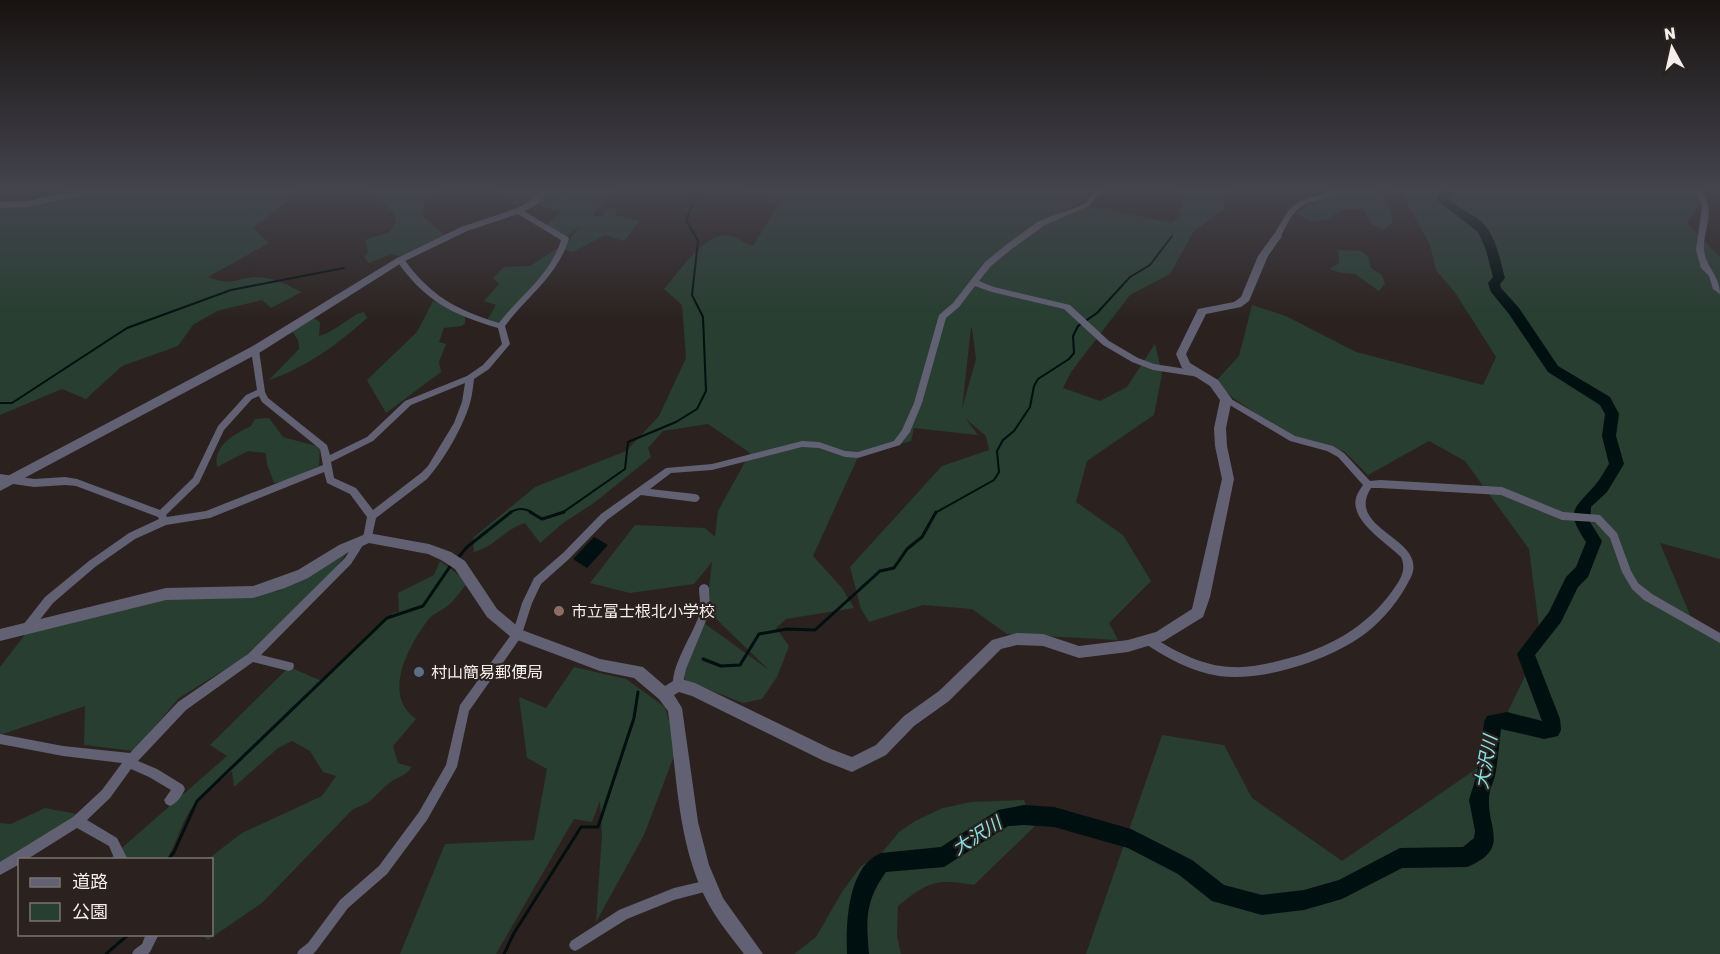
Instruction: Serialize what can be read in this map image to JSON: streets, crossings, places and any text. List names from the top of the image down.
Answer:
{
  "water": ["大沢川"],
  "places": ["市立富士根北小学校", "村山簡易郵便局"],
  "legend": ["道路", "公園"],
  "north": "top"
}
